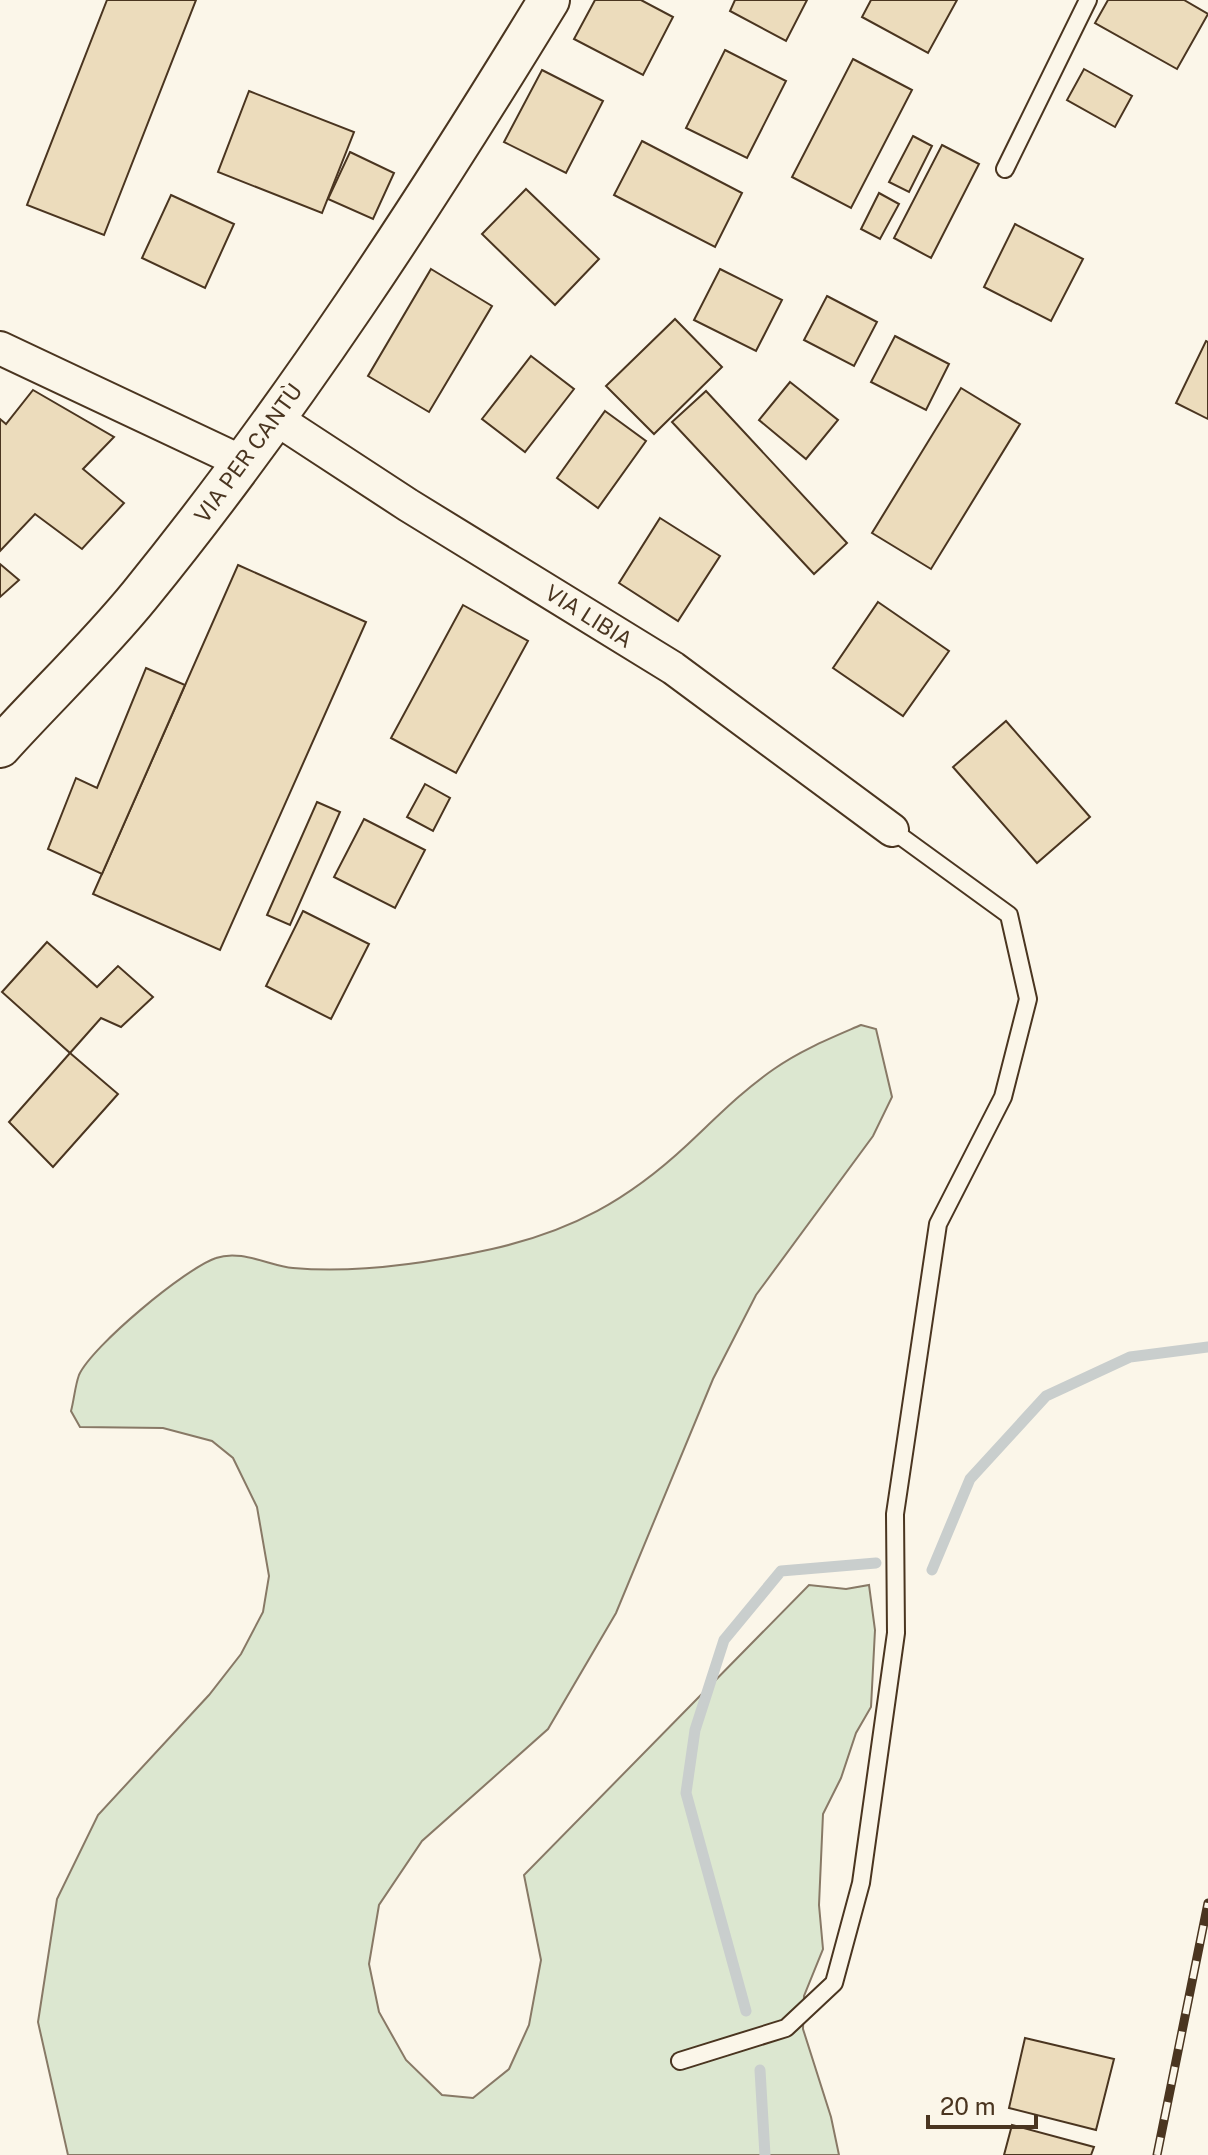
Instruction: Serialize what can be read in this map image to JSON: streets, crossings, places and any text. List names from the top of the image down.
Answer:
{
  "streets": {
    "street": ["VIA PER CANTÙ", "VIA LIBIA"]
  },
  "crossings": [
    ["VIA PER CANTÙ", "VIA LIBIA"]
  ],
  "scale_bar": "20 m"
}
